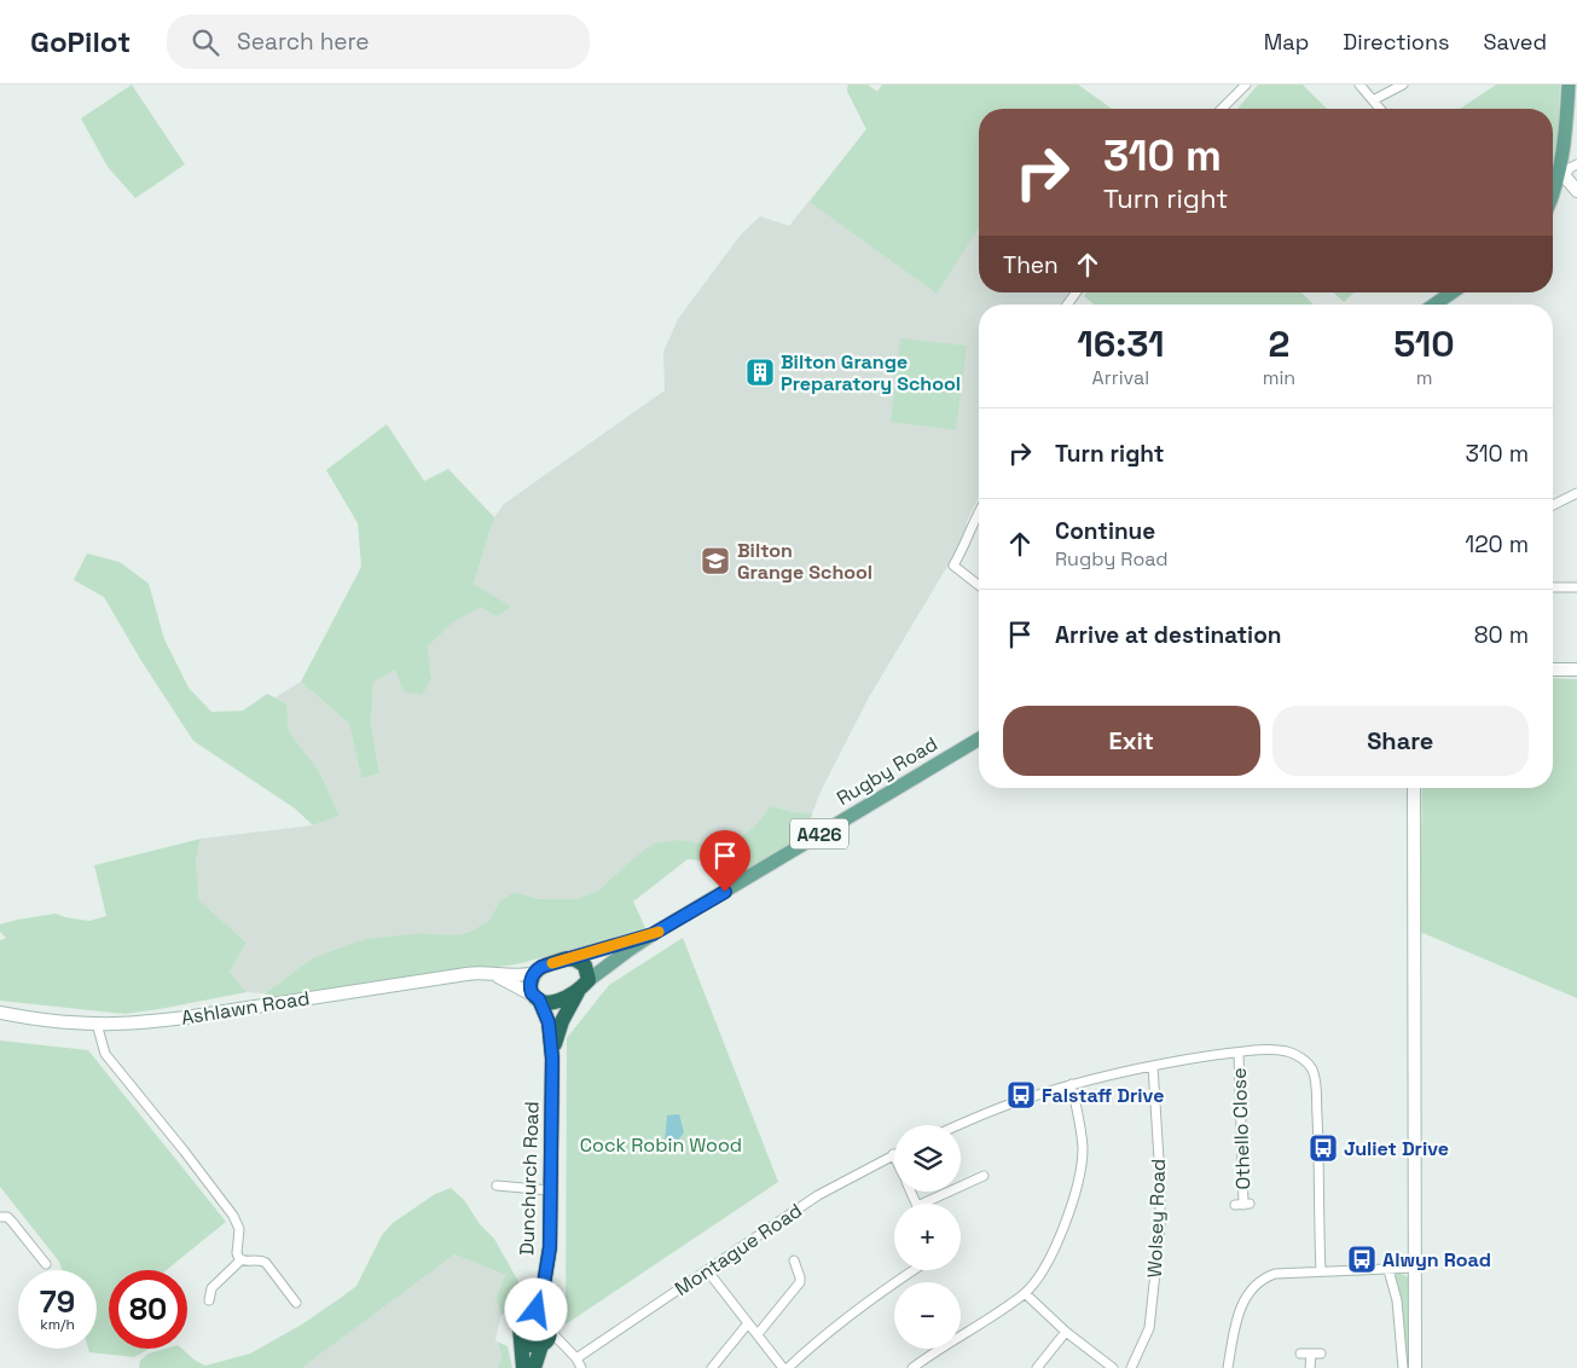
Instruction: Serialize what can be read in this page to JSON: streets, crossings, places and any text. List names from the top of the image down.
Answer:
{
  "streets": {
    "highway": ["A426", "Dunchurch Road"],
    "main road": ["Rugby Road"],
    "street": [
      "Ashlawn Road",
      "Othello Close",
      "Wolsey Road",
      "Montague Road"
    ]
  },
  "crossings": [
    ["Rugby Road", "Dunchurch Road"],
    ["Ashlawn Road", "Dunchurch Road"]
  ],
  "parks": ["Cock Robin Wood"],
  "places": {
    "building": ["Bilton Grange Preparatory School"],
    "school or university": ["Bilton Grange School"],
    "bus stop": ["Falstaff Drive", "Juliet Drive", "Alwyn Road"]
  },
  "page": {
    "header": "GoPilot",
    "search": "Search here",
    "nav": ["Map", "Directions", "Saved"],
    "turn": ["310 m", "Turn right"],
    "then": "Then",
    "eta": [
      "16:31",
      "Arrival",
      "2",
      "min",
      "510",
      "m"
    ],
    "list": [
      {
        "name": "Turn right",
        "value": "310 m"
      },
      {
        "name": "Continue",
        "note": "Rugby Road",
        "value": "120 m"
      },
      {
        "name": "Arrive at destination",
        "value": "80 m"
      }
    ],
    "buttons": ["Exit", "Share"],
    "map_buttons": ["+", "−"],
    "speed": "79 km/h",
    "limit": "80"
  }
}
